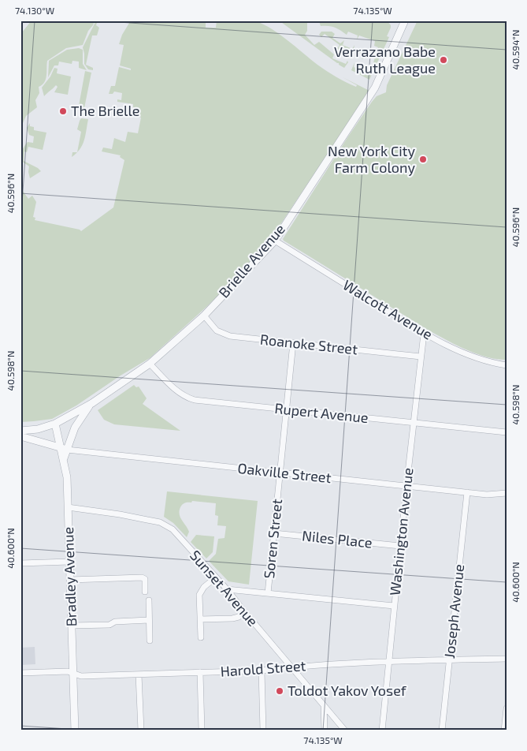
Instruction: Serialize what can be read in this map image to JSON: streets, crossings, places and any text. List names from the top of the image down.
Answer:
{
  "streets": {
    "street": [
      "Brielle Avenue",
      "Walcott Avenue",
      "Roanoke Street",
      "Rupert Avenue",
      "Oakville Street",
      "Washington Avenue",
      "Soren Street",
      "Niles Place",
      "Bradley Avenue",
      "Sunset Avenue",
      "Joseph Avenue",
      "Harold Street"
    ]
  },
  "crossings": [
    ["Brielle Avenue", "Walcott Avenue"],
    ["Brielle Avenue", "Roanoke Street"],
    ["Brielle Avenue", "Rupert Avenue"],
    ["Brielle Avenue", "Oakville Street"],
    ["Brielle Avenue", "Bradley Avenue"],
    ["Walcott Avenue", "Washington Avenue"],
    ["Roanoke Street", "Washington Avenue"],
    ["Roanoke Street", "Soren Street"],
    ["Rupert Avenue", "Washington Avenue"],
    ["Rupert Avenue", "Soren Street"],
    ["Oakville Street", "Washington Avenue"],
    ["Oakville Street", "Soren Street"],
    ["Oakville Street", "Joseph Avenue"],
    ["Washington Avenue", "Niles Place"],
    ["Washington Avenue", "Harold Street"],
    ["Soren Street", "Niles Place"],
    ["Bradley Avenue", "Sunset Avenue"],
    ["Bradley Avenue", "Harold Street"],
    ["Sunset Avenue", "Harold Street"],
    ["Joseph Avenue", "Harold Street"]
  ],
  "places": [
    "Verrazano Babe Ruth League",
    "The Brielle",
    "New York City Farm Colony",
    "Toldot Yakov Yosef"
  ],
  "coordinates": [
    "74.130°W",
    "74.135°W",
    "40.594°N",
    "40.596°N",
    "40.598°N",
    "40.600°N"
  ]
}
